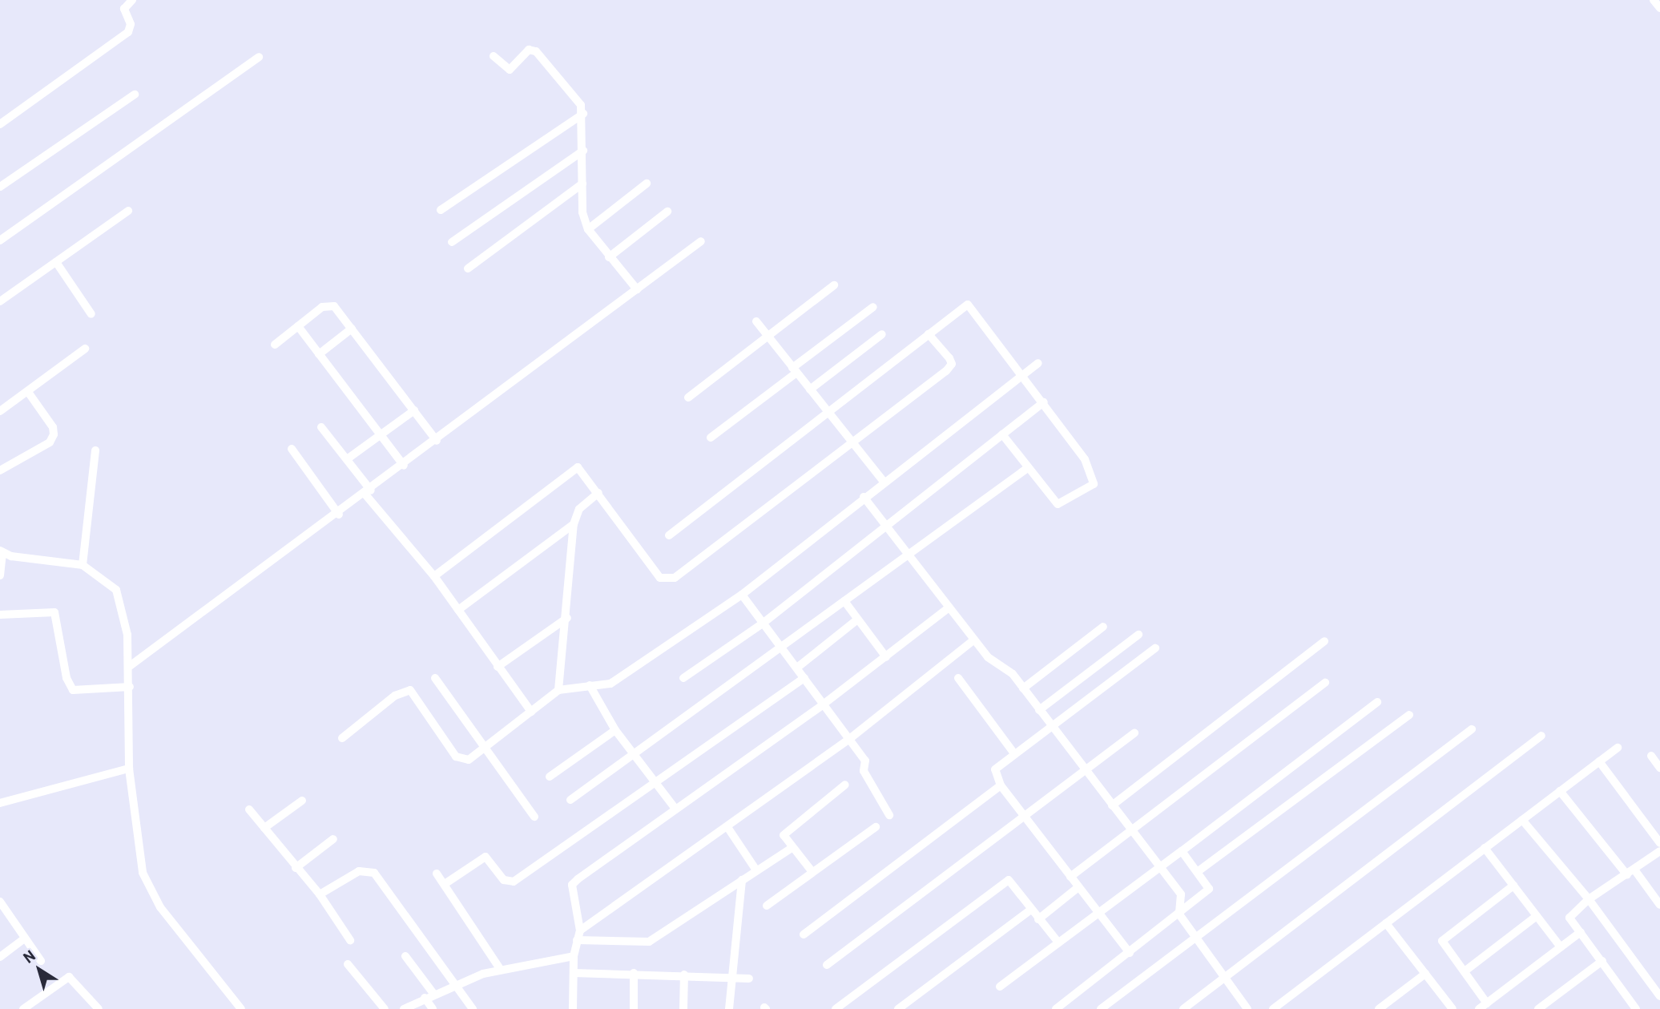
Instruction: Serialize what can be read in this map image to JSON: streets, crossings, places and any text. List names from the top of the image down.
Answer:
{
  "north": "top left"
}
